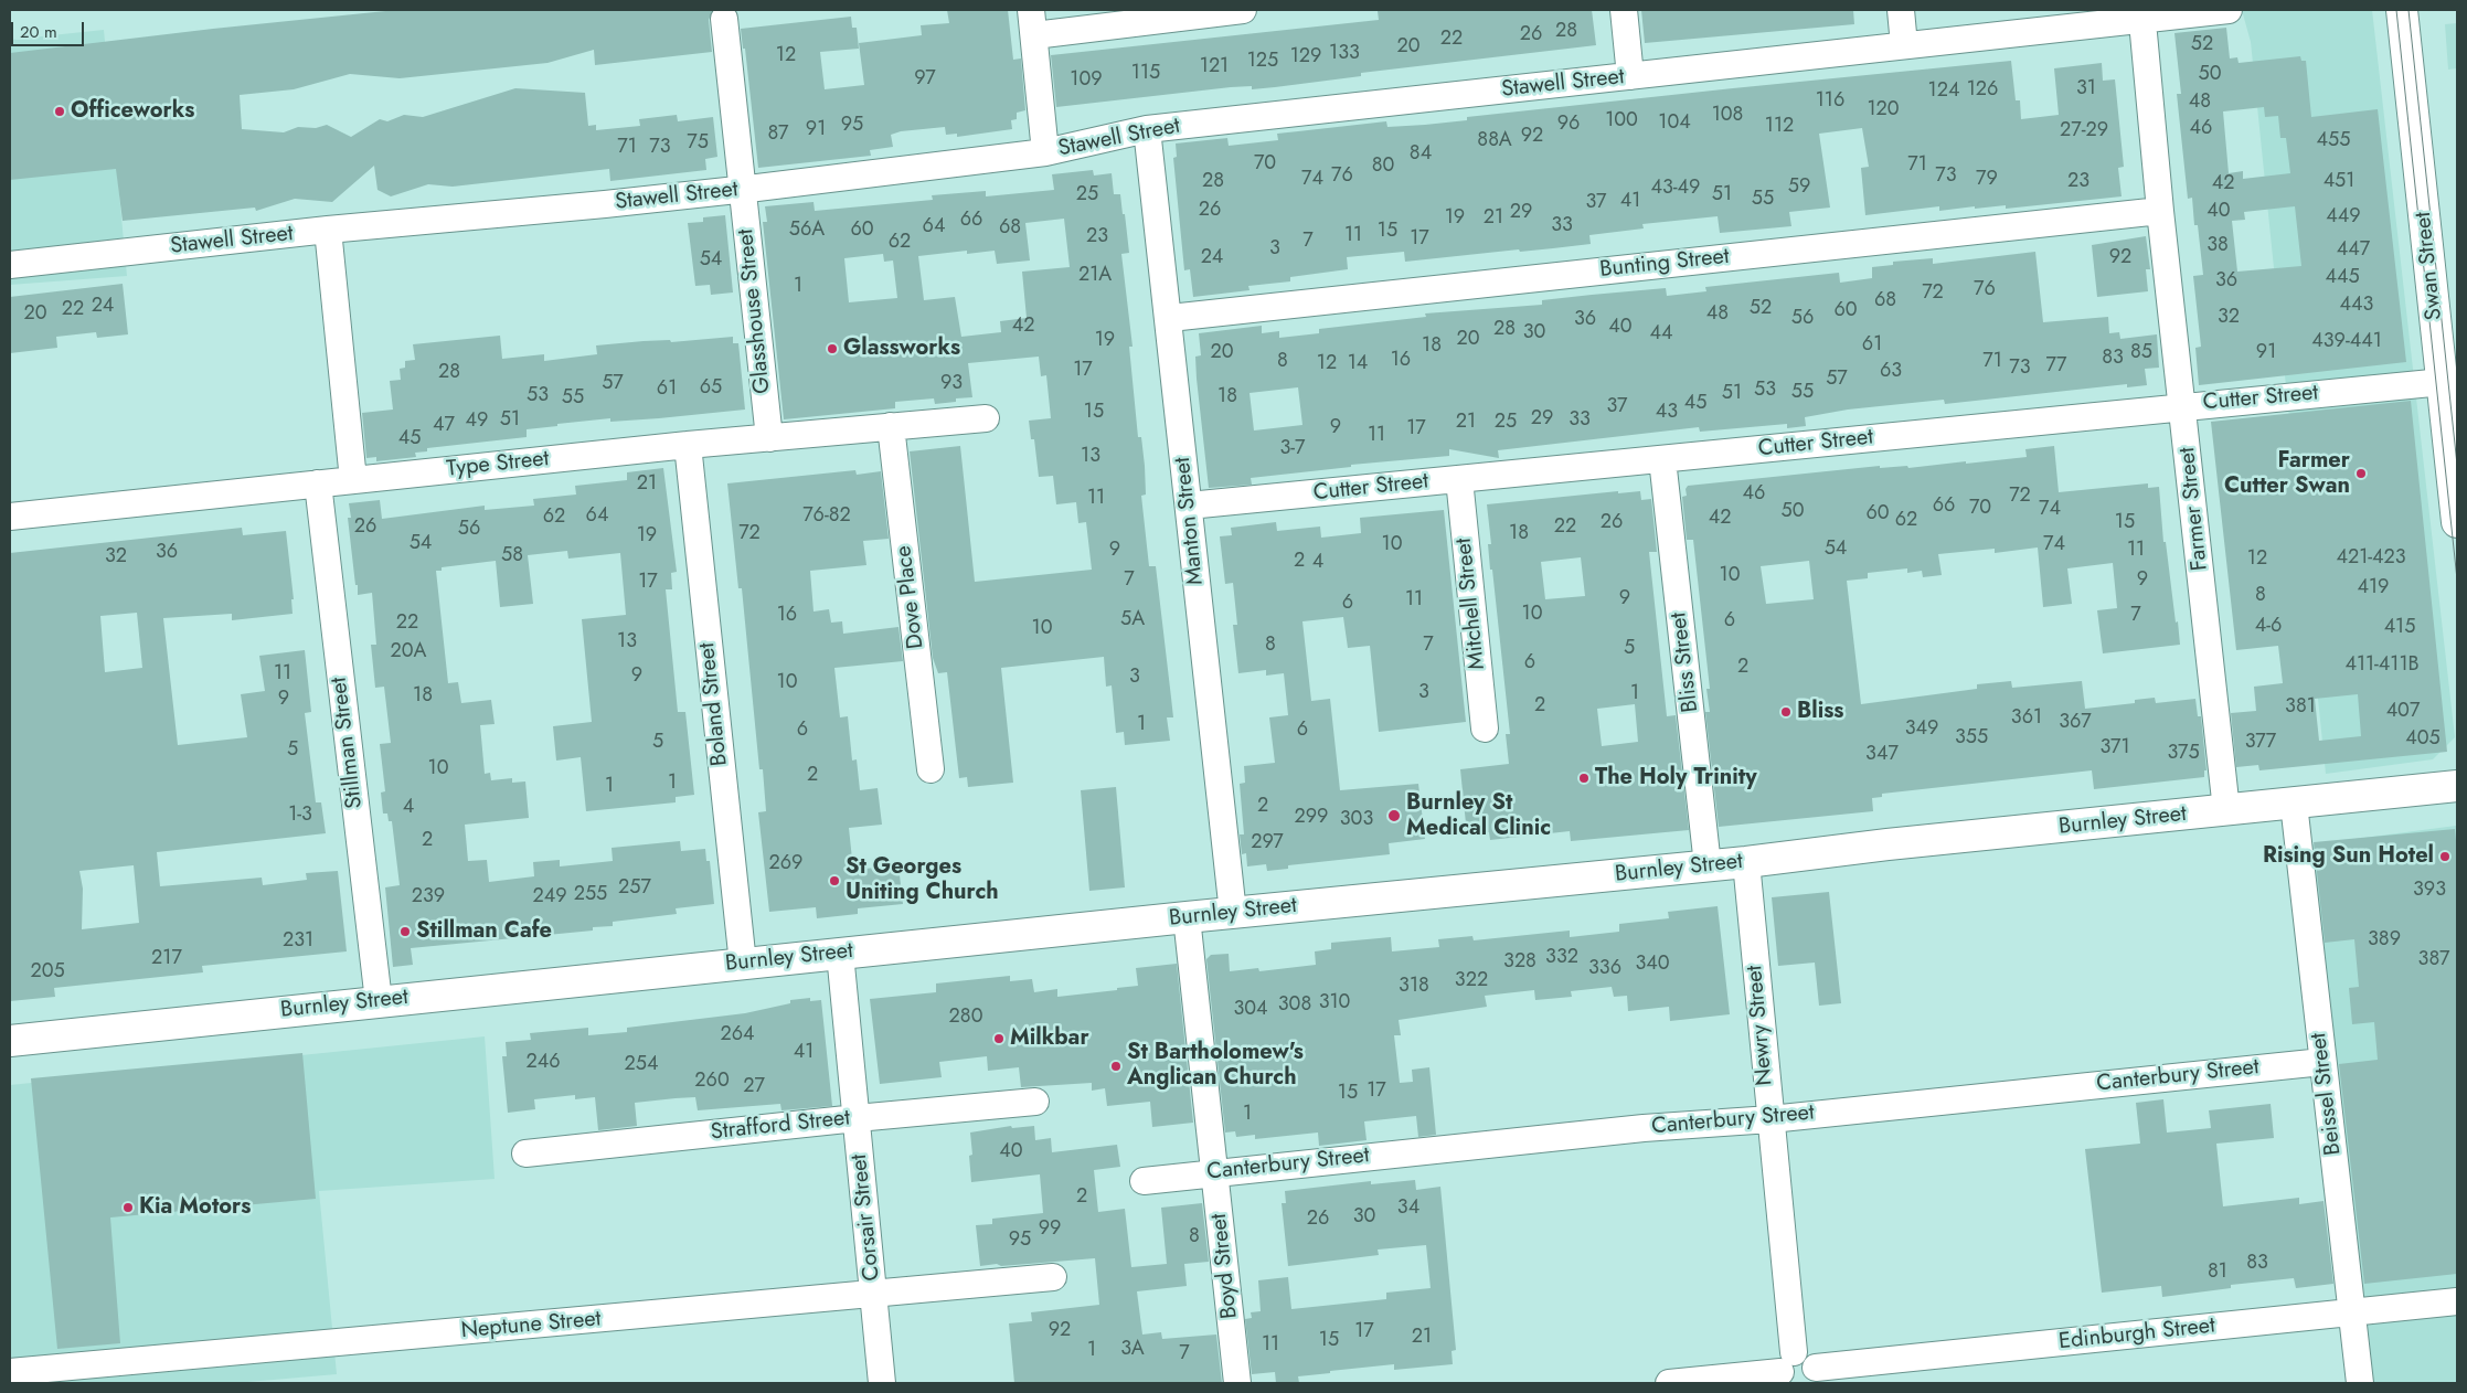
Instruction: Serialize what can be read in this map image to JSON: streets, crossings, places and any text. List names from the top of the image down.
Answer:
{
  "streets": {
    "main road": ["Swan Street", "Burnley Street"],
    "street": [
      "Stawell Street",
      "Bunting Street",
      "Glasshouse Street",
      "Cutter Street",
      "Type Street",
      "Farmer Street",
      "Manton Street",
      "Dove Place",
      "Mitchell Street",
      "Bliss Street",
      "Boland Street",
      "Stillman Street",
      "Newry Street",
      "Canterbury Street",
      "Beissel Street",
      "Strafford Street",
      "Corsair Street",
      "Boyd Street",
      "Neptune Street",
      "Edinburgh Street"
    ]
  },
  "crossings": [
    ["Stawell Street", "Glasshouse Street"],
    ["Stawell Street", "Farmer Street"],
    ["Stawell Street", "Manton Street"],
    ["Bunting Street", "Farmer Street"],
    ["Bunting Street", "Manton Street"],
    ["Swan Street", "Cutter Street"],
    ["Glasshouse Street", "Type Street"],
    ["Cutter Street", "Farmer Street"],
    ["Cutter Street", "Manton Street"],
    ["Cutter Street", "Mitchell Street"],
    ["Cutter Street", "Bliss Street"],
    ["Type Street", "Dove Place"],
    ["Type Street", "Boland Street"],
    ["Type Street", "Stillman Street"],
    ["Farmer Street", "Burnley Street"],
    ["Manton Street", "Burnley Street"],
    ["Bliss Street", "Burnley Street"],
    ["Boland Street", "Burnley Street"],
    ["Stillman Street", "Burnley Street"],
    ["Burnley Street", "Newry Street"],
    ["Burnley Street", "Beissel Street"],
    ["Burnley Street", "Corsair Street"],
    ["Burnley Street", "Boyd Street"],
    ["Newry Street", "Canterbury Street"],
    ["Canterbury Street", "Beissel Street"],
    ["Canterbury Street", "Boyd Street"],
    ["Beissel Street", "Edinburgh Street"],
    ["Strafford Street", "Corsair Street"],
    ["Corsair Street", "Neptune Street"]
  ],
  "places": [
    "Officeworks",
    "Glassworks",
    "Farmer Cutter Swan",
    "Bliss",
    "The Holy Trinity",
    "Burnley St Medical Clinic",
    "Rising Sun Hotel",
    "St Georges Uniting Church",
    "Stillman Cafe",
    "Milkbar",
    "St Bartholomew's Anglican Church",
    "Kia Motors"
  ],
  "house_numbers": [
    "28",
    "26",
    "22",
    "52",
    "20",
    "133",
    "12",
    "129",
    "125",
    "121",
    "115",
    "50",
    "97",
    "109",
    "31",
    "126",
    "124",
    "116",
    "48",
    "120",
    "108",
    "100",
    "104",
    "96",
    "95",
    "112",
    "46",
    "91",
    "27-29",
    "87",
    "92",
    "88A",
    "455",
    "75",
    "71",
    "73",
    "84",
    "70",
    "71",
    "80",
    "76",
    "73",
    "74",
    "79",
    "28",
    "23",
    "451",
    "42",
    "59",
    "43-49",
    "25",
    "51",
    "55",
    "41",
    "37",
    "26",
    "40",
    "29",
    "449",
    "19",
    "21",
    "66",
    "33",
    "64",
    "68",
    "56A",
    "60",
    "15",
    "11",
    "23",
    "17",
    "7",
    "62",
    "38",
    "3",
    "447",
    "24",
    "92",
    "54",
    "21A",
    "445",
    "36",
    "1",
    "76",
    "72",
    "68",
    "443",
    "24",
    "52",
    "22",
    "60",
    "20",
    "48",
    "32",
    "56",
    "36",
    "42",
    "40",
    "28",
    "30",
    "44",
    "20",
    "19",
    "439-441",
    "61",
    "18",
    "20",
    "85",
    "91",
    "83",
    "16",
    "8",
    "71",
    "12",
    "14",
    "77",
    "73",
    "17",
    "63",
    "28",
    "57",
    "57",
    "93",
    "65",
    "61",
    "53",
    "55",
    "51",
    "53",
    "18",
    "55",
    "45",
    "37",
    "15",
    "43",
    "29",
    "51",
    "33",
    "49",
    "21",
    "25",
    "47",
    "9",
    "17",
    "11",
    "45",
    "3-7",
    "13",
    "21",
    "46",
    "72",
    "11",
    "66",
    "70",
    "74",
    "50",
    "60",
    "64",
    "76-82",
    "62",
    "42",
    "62",
    "26",
    "15",
    "26",
    "22",
    "56",
    "72",
    "18",
    "19",
    "54",
    "10",
    "74",
    "54",
    "9",
    "11",
    "36",
    "58",
    "32",
    "421-423",
    "12",
    "2",
    "4",
    "10",
    "7",
    "9",
    "17",
    "419",
    "8",
    "9",
    "11",
    "6",
    "10",
    "16",
    "7",
    "5A",
    "6",
    "22",
    "4-6",
    "415",
    "10",
    "13",
    "8",
    "7",
    "5",
    "20A",
    "6",
    "411-411B",
    "2",
    "11",
    "9",
    "3",
    "10",
    "3",
    "1",
    "18",
    "9",
    "2",
    "381",
    "407",
    "361",
    "367",
    "1",
    "349",
    "6",
    "6",
    "355",
    "405",
    "5",
    "377",
    "371",
    "5",
    "375",
    "347",
    "10",
    "2",
    "1",
    "1",
    "2",
    "4",
    "1-3",
    "299",
    "303",
    "2",
    "297",
    "269",
    "257",
    "393",
    "255",
    "239",
    "249",
    "389",
    "231",
    "332",
    "217",
    "387",
    "328",
    "340",
    "336",
    "205",
    "322",
    "318",
    "310",
    "308",
    "304",
    "280",
    "264",
    "41",
    "246",
    "254",
    "260",
    "27",
    "17",
    "15",
    "1",
    "40",
    "2",
    "34",
    "30",
    "26",
    "99",
    "8",
    "95",
    "83",
    "81",
    "92",
    "17",
    "21",
    "15",
    "11",
    "3A",
    "1",
    "7"
  ],
  "scale_bar": "20 m"
}
